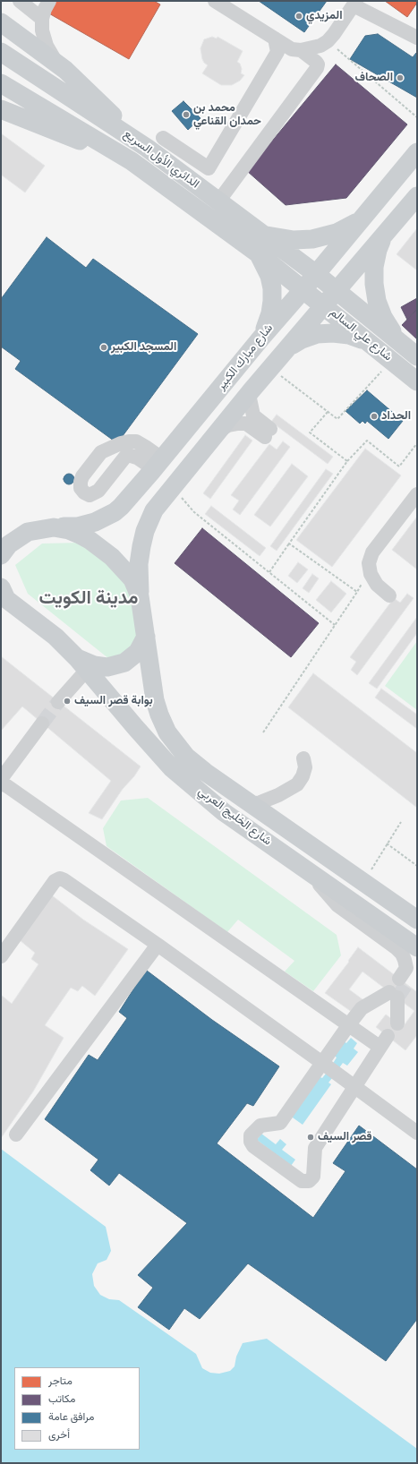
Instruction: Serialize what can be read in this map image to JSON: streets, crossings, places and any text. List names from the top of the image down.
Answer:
{
  "streets": {
    "main road": [
      "الدائري الأول السريع",
      "شارع علي السالم",
      "شارع مبارك الكبير",
      "شارع الخليج العربي"
    ]
  },
  "crossings": [
    ["الدائري الأول السريع", "شارع علي السالم"],
    ["الدائري الأول السريع", "شارع مبارك الكبير"],
    ["شارع علي السالم", "شارع مبارك الكبير"]
  ],
  "districts": ["مدينة الكويت"],
  "places": [
    "المزيدي",
    "الصحاف",
    "محمد بن حمدان القناعي",
    "المسجد الكبير",
    "الحداد",
    "بوابة قصر السيف",
    "قصر السيف"
  ],
  "legend": [
    "متاجر",
    "مكاتب",
    "مرافق عامة",
    "أخرى"
  ]
}
